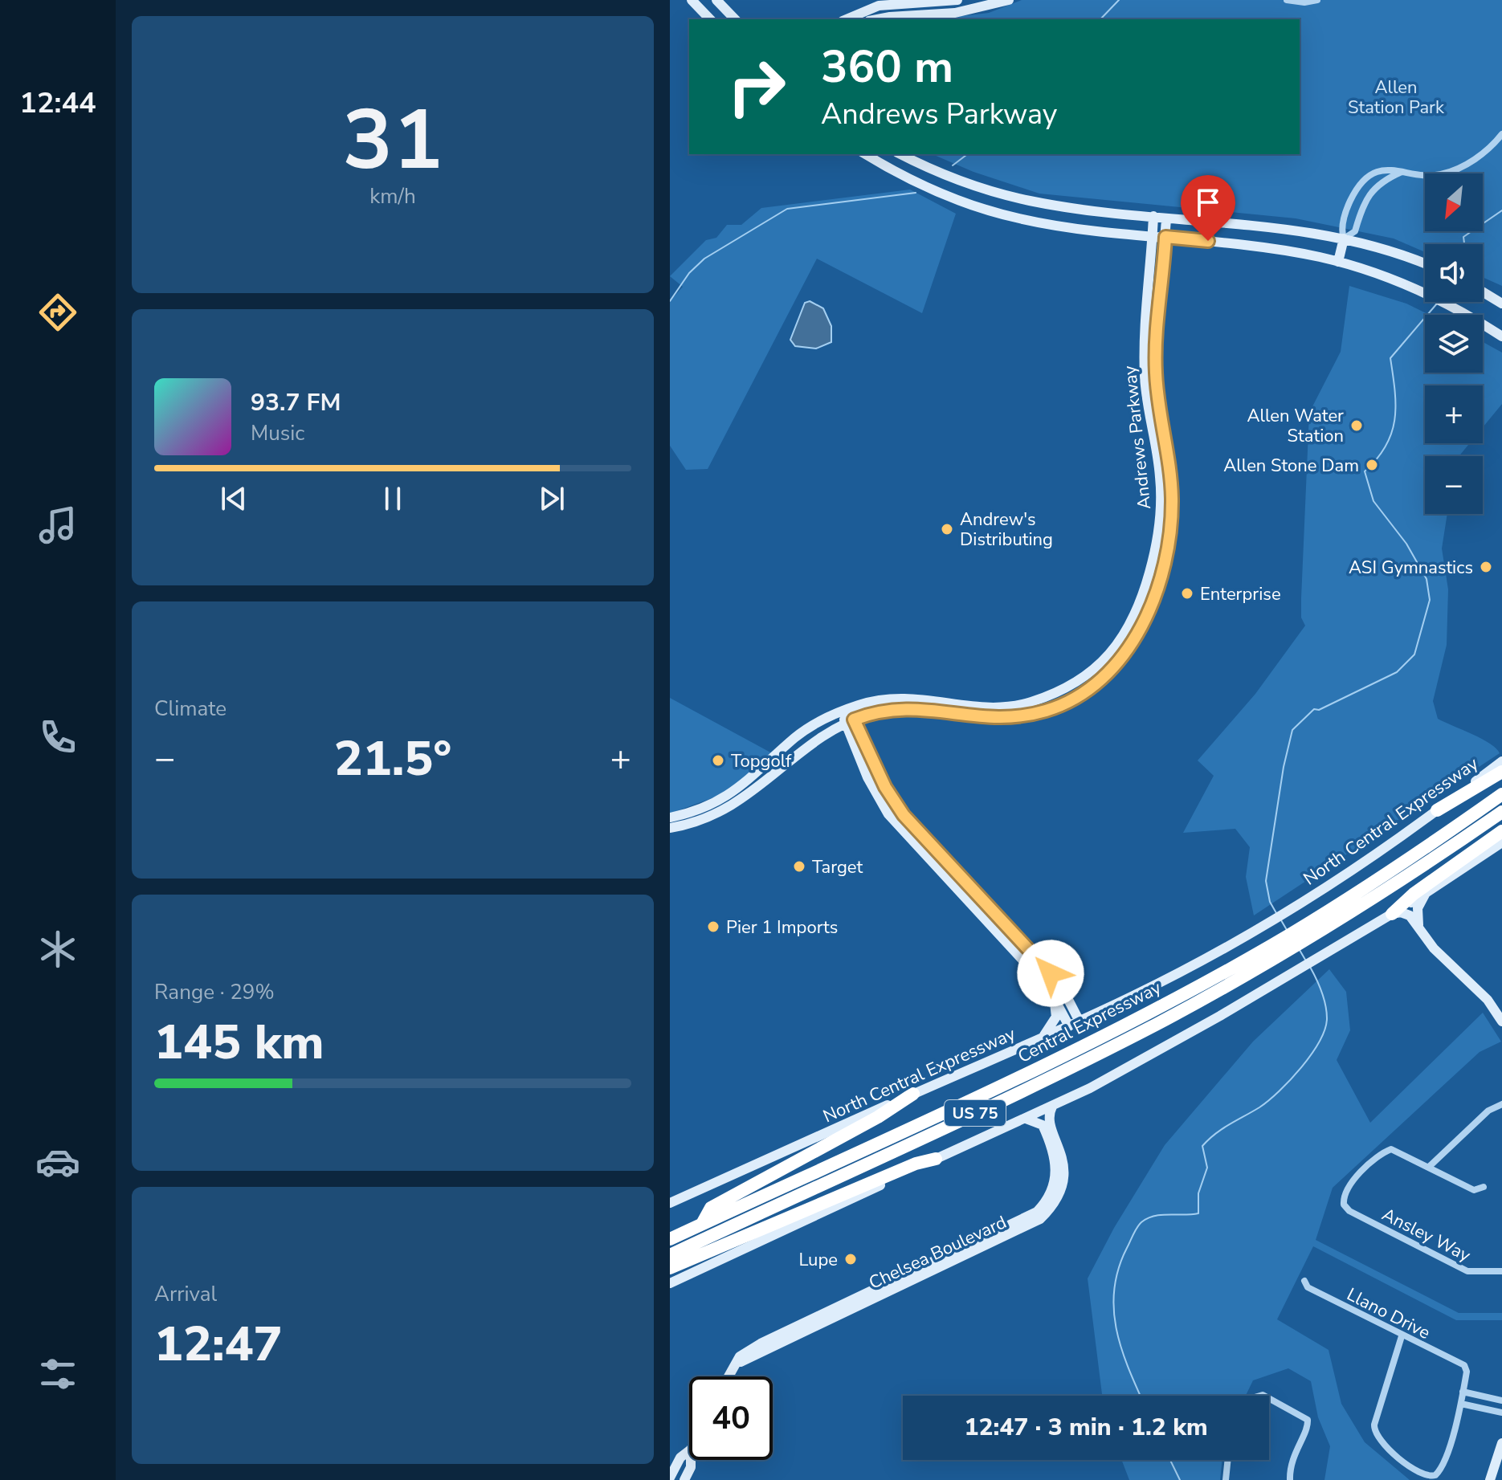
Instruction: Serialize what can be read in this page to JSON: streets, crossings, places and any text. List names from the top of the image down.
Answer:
{
  "streets": {
    "highway": ["Central Expressway", "US 75"],
    "street": [
      "Andrews Parkway",
      "North Central Expressway",
      "Ansley Way",
      "Chelsea Boulevard",
      "Llano Drive"
    ]
  },
  "parks": ["Allen Station Park"],
  "places": [
    "Allen Water Station",
    "Allen Stone Dam",
    "Andrew's Distributing",
    "ASI Gymnastics",
    "Enterprise",
    "Topgolf",
    "Target",
    "Pier 1 Imports",
    "Lupe"
  ],
  "north": "bottom left",
  "page": {
    "tabs": "12:44",
    "tile": [
      ["31", "km/h"],
      "Climate",
      ["Range · 29%", "145 km"],
      ["Arrival", "12:47"]
    ],
    "turn": ["360 m", "Andrews Parkway"],
    "map_buttons": ["+", "−"],
    "song": ["93.7 FM", "Music"],
    "heat": ["−", "21.5°", "+"],
    "limit": "40",
    "trip": "12:47 · 3 min · 1.2 km"
  }
}
